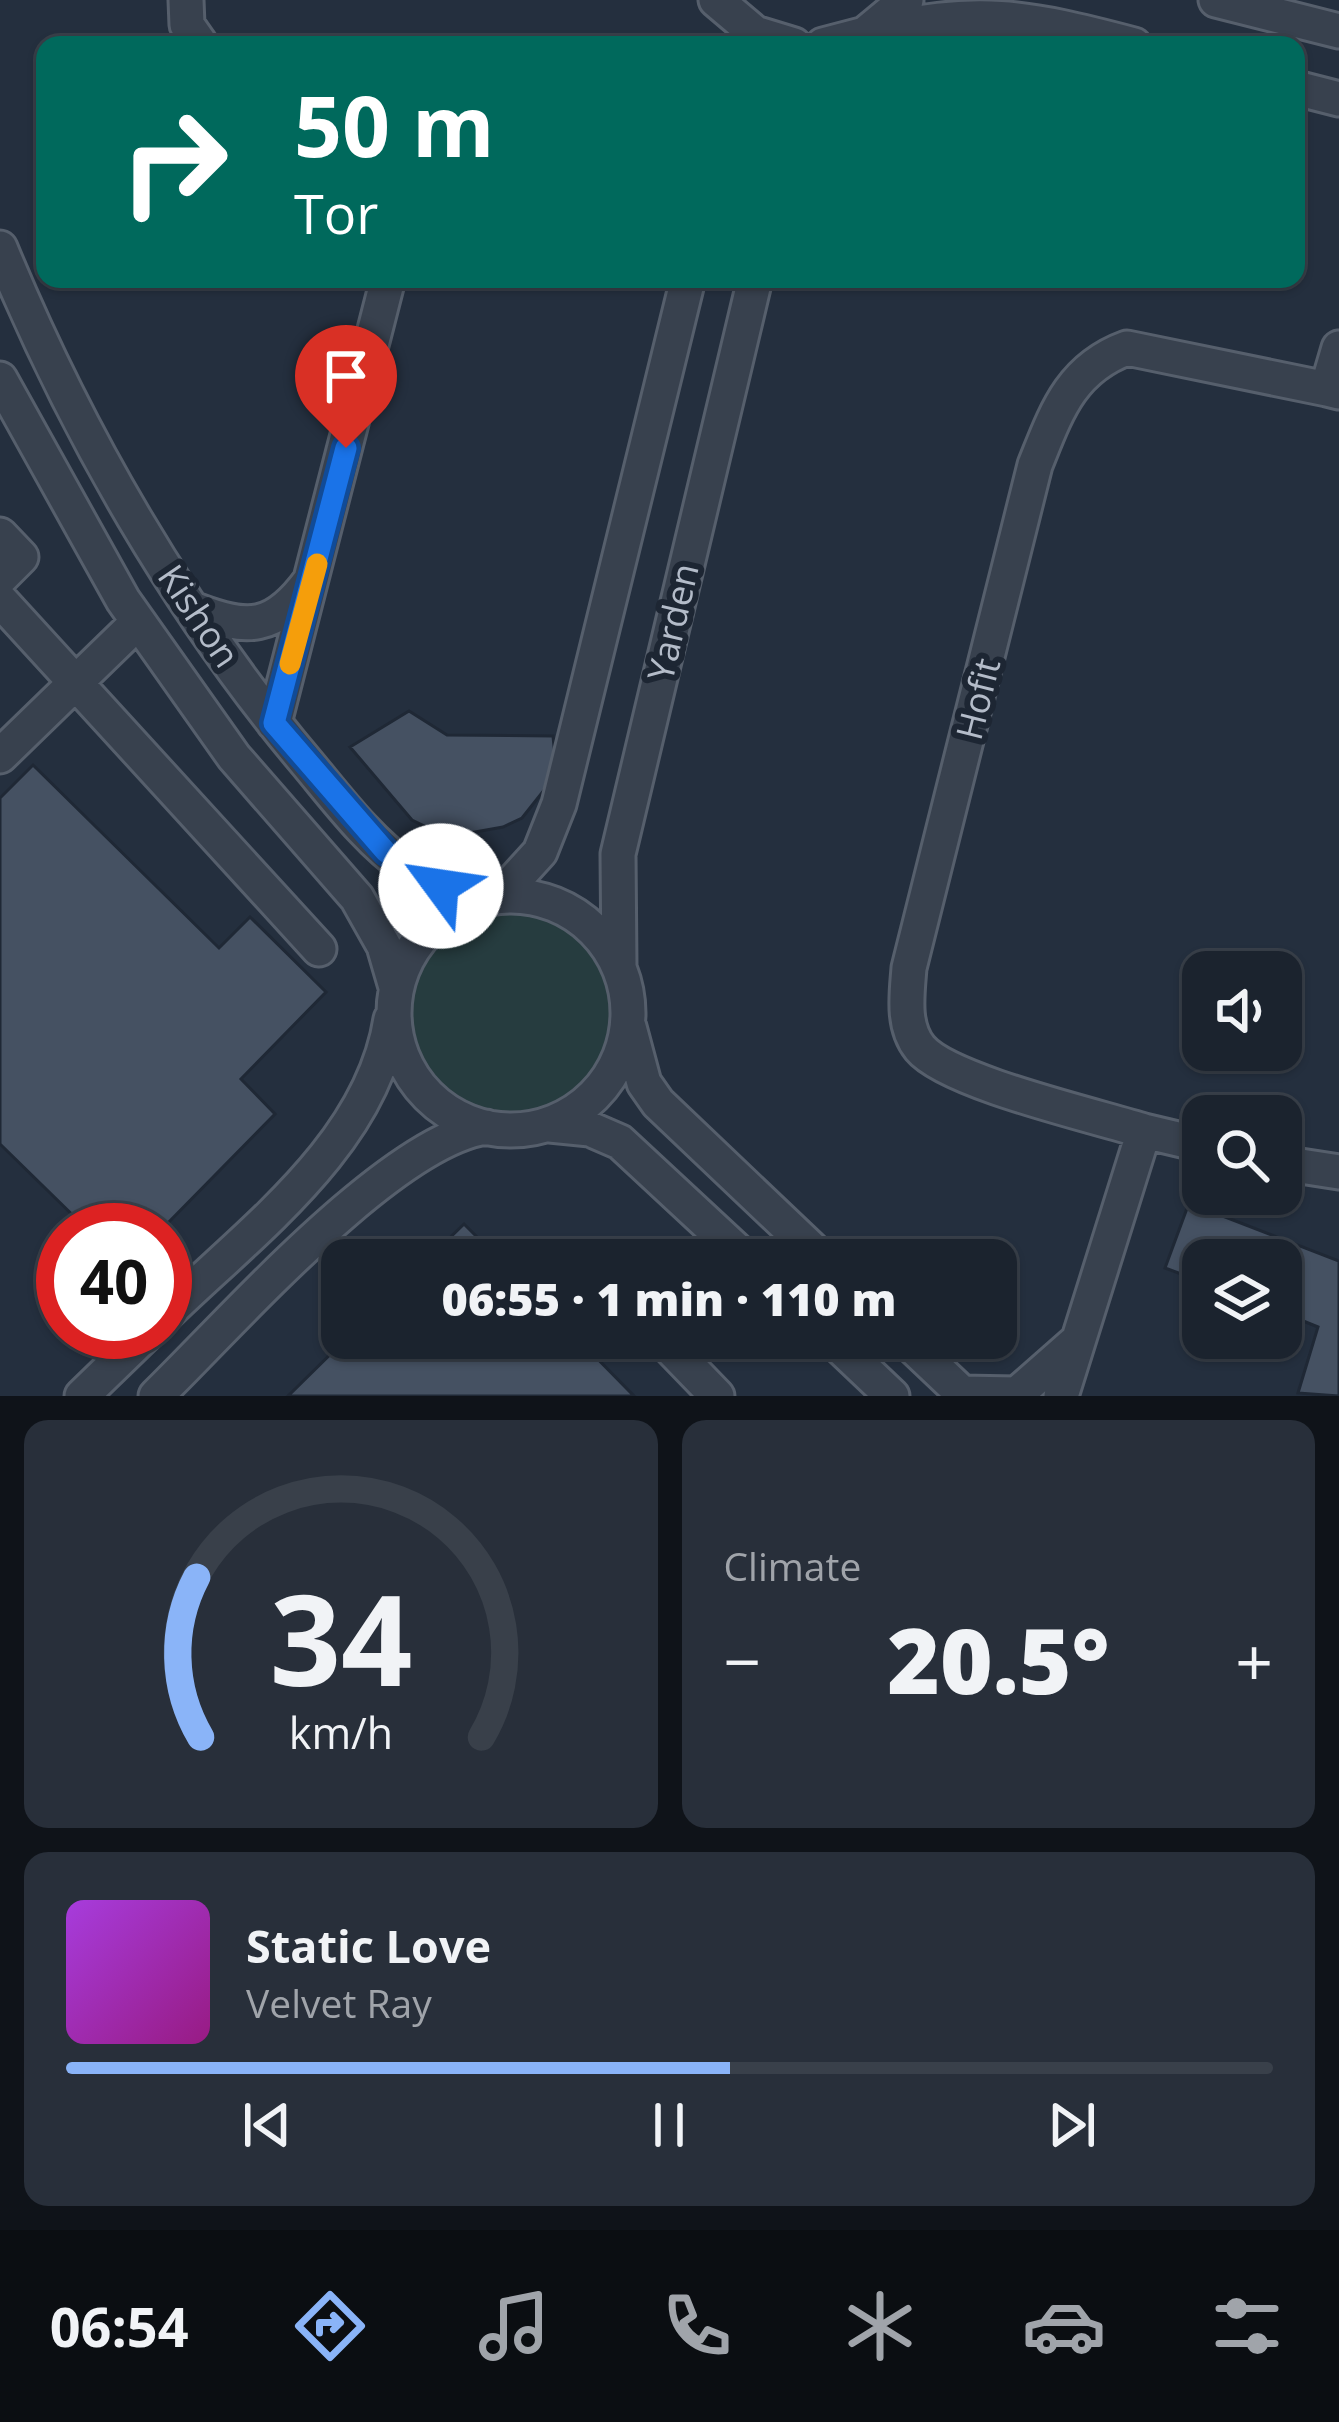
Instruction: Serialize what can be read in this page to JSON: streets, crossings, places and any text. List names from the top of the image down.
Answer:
{
  "streets": {
    "street": ["Kishon", "Yarden", "Hofit"]
  },
  "crossings": [
    ["Kishon", "Yarden"]
  ],
  "page": {
    "turn": ["50 m", "Tor"],
    "limit": "40",
    "trip": "06:55 · 1 min · 110 m",
    "tile": "Climate",
    "heat": ["−", "20.5°", "+"],
    "song": ["Static Love", "Velvet Ray"],
    "tabs": "06:54",
    "gauge": ["34", "km/h"]
  }
}
